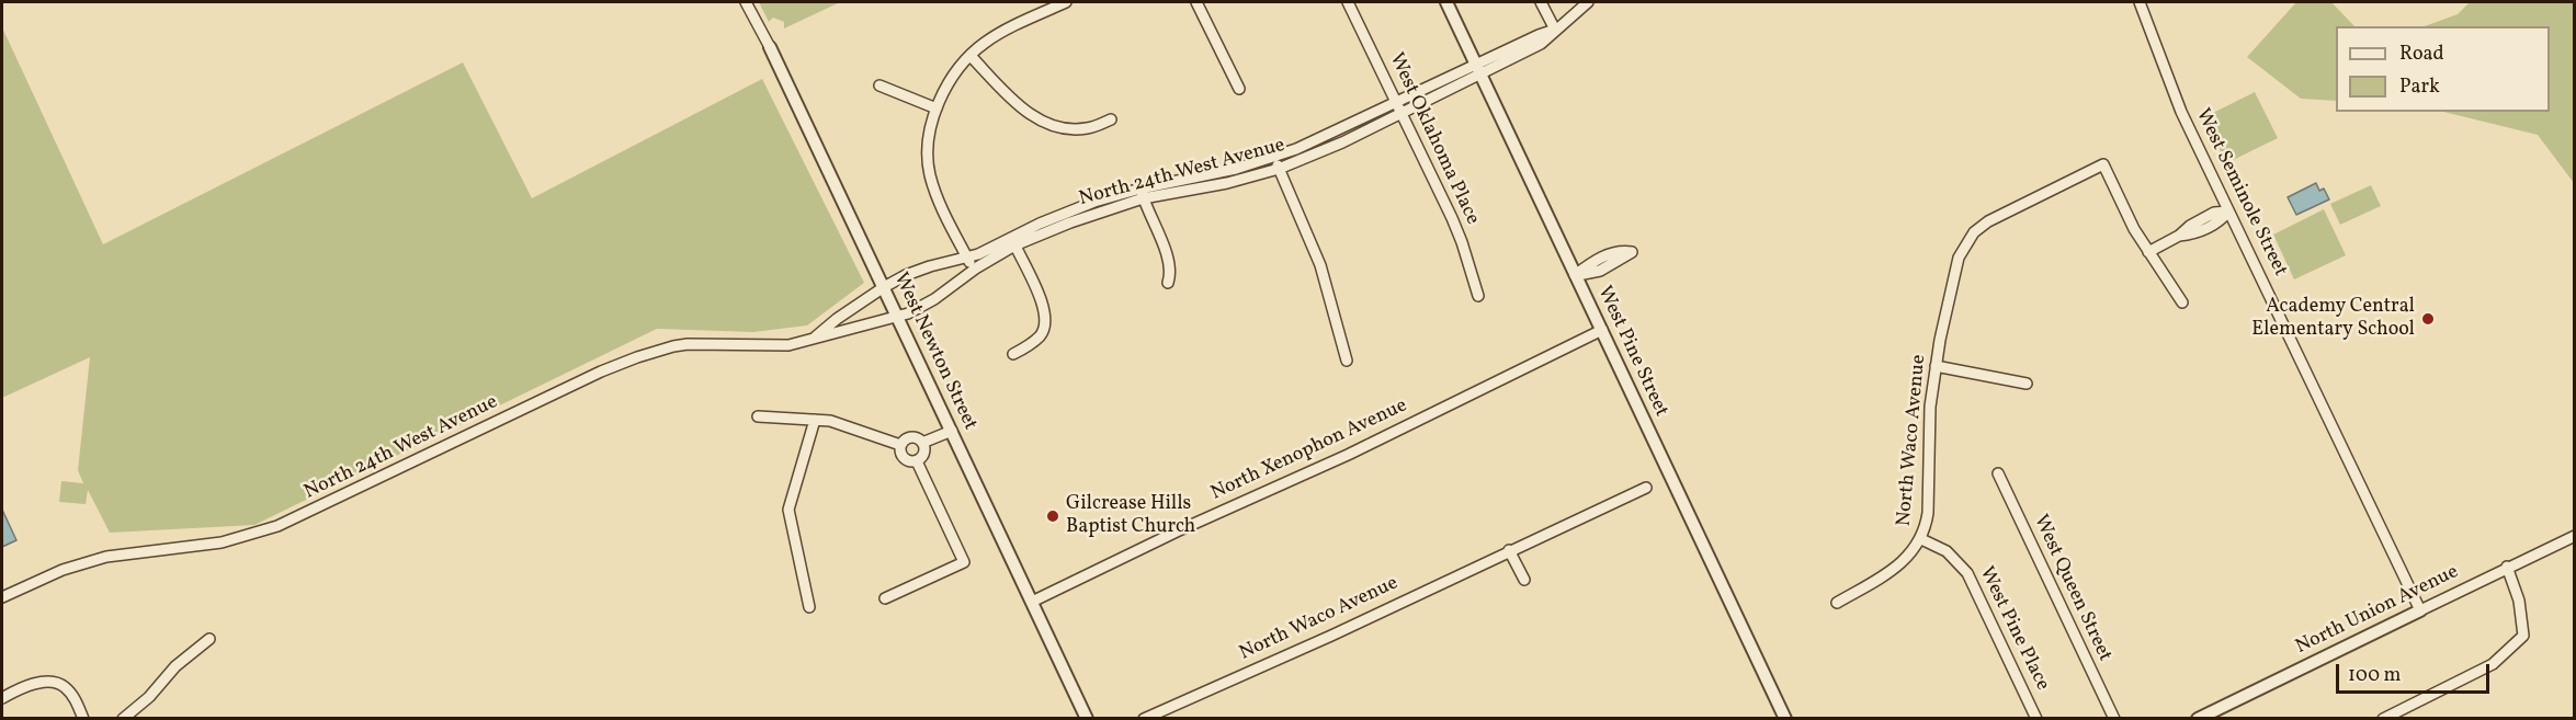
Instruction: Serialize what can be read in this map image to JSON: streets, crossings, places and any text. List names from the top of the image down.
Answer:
{
  "streets": {
    "street": [
      "West Oklahoma Place",
      "North 24th West Avenue",
      "West Seminole Street",
      "West Newton Street",
      "West Pine Street",
      "North Waco Avenue",
      "North Xenophon Avenue",
      "West Queen Street",
      "North Union Avenue",
      "West Pine Place"
    ]
  },
  "crossings": [
    ["West Oklahoma Place", "North 24th West Avenue"],
    ["North 24th West Avenue", "West Newton Street"],
    ["North 24th West Avenue", "West Pine Street"],
    ["West Seminole Street", "North Union Avenue"],
    ["West Newton Street", "North Xenophon Avenue"],
    ["West Pine Street", "North Xenophon Avenue"],
    ["North Waco Avenue", "West Pine Place"]
  ],
  "places": ["Academy Central Elementary School", "Gilcrease Hills Baptist Church"],
  "legend": ["Road", "Park"],
  "scale_bar": "100 m"
}
